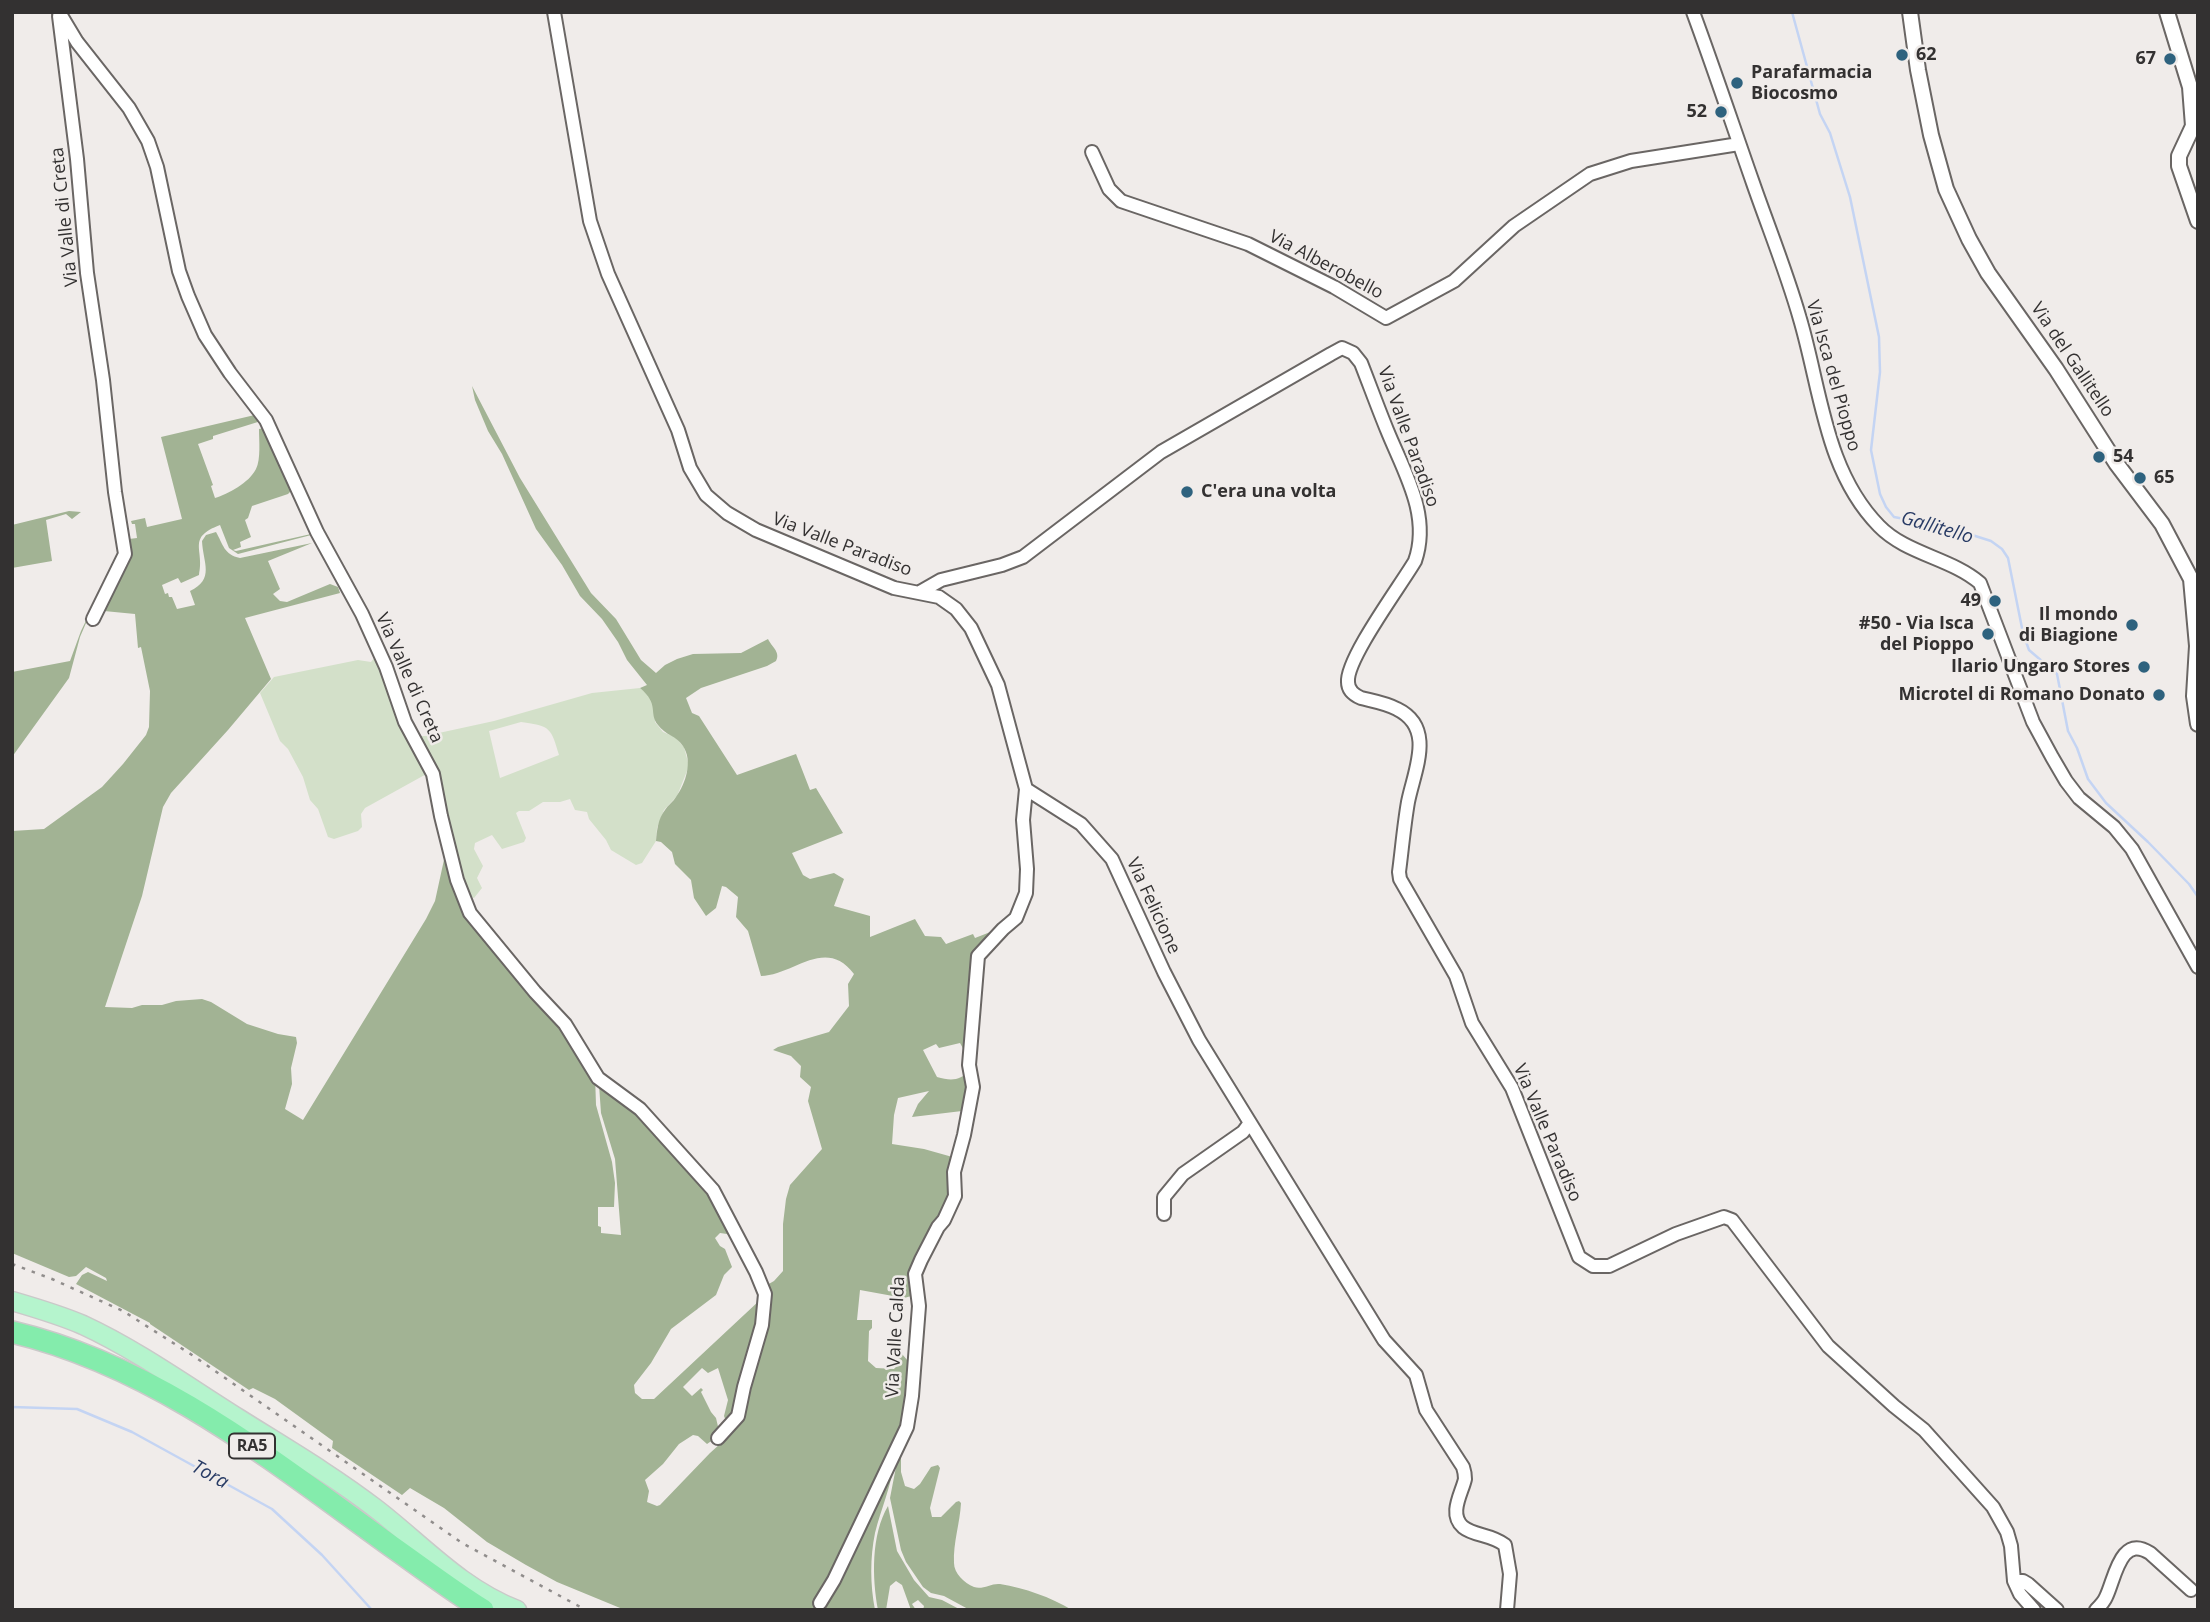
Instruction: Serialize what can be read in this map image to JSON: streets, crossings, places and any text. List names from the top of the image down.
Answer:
{
  "streets": {
    "highway": ["RA5"],
    "street": [
      "Via Valle di Creta",
      "Via Alberobello",
      "Via del Gallitello",
      "Via Isca del Pioppo",
      "Via Valle Paradiso",
      "Via Felicione",
      "Via Valle Calda"
    ]
  },
  "crossings": [
    ["Via Alberobello", "Via Isca del Pioppo"],
    ["Via Felicione", "Via Valle Calda"]
  ],
  "water": ["Gallitello", "Tora"],
  "places": [
    "62",
    "67",
    "Parafarmacia Biocosmo",
    "52",
    "54",
    "65",
    "C'era una volta",
    "49",
    "Il mondo di Biagione",
    "#50 - Via Isca del Pioppo",
    "Ilario Ungaro Stores",
    "Microtel di Romano Donato"
  ]
}
